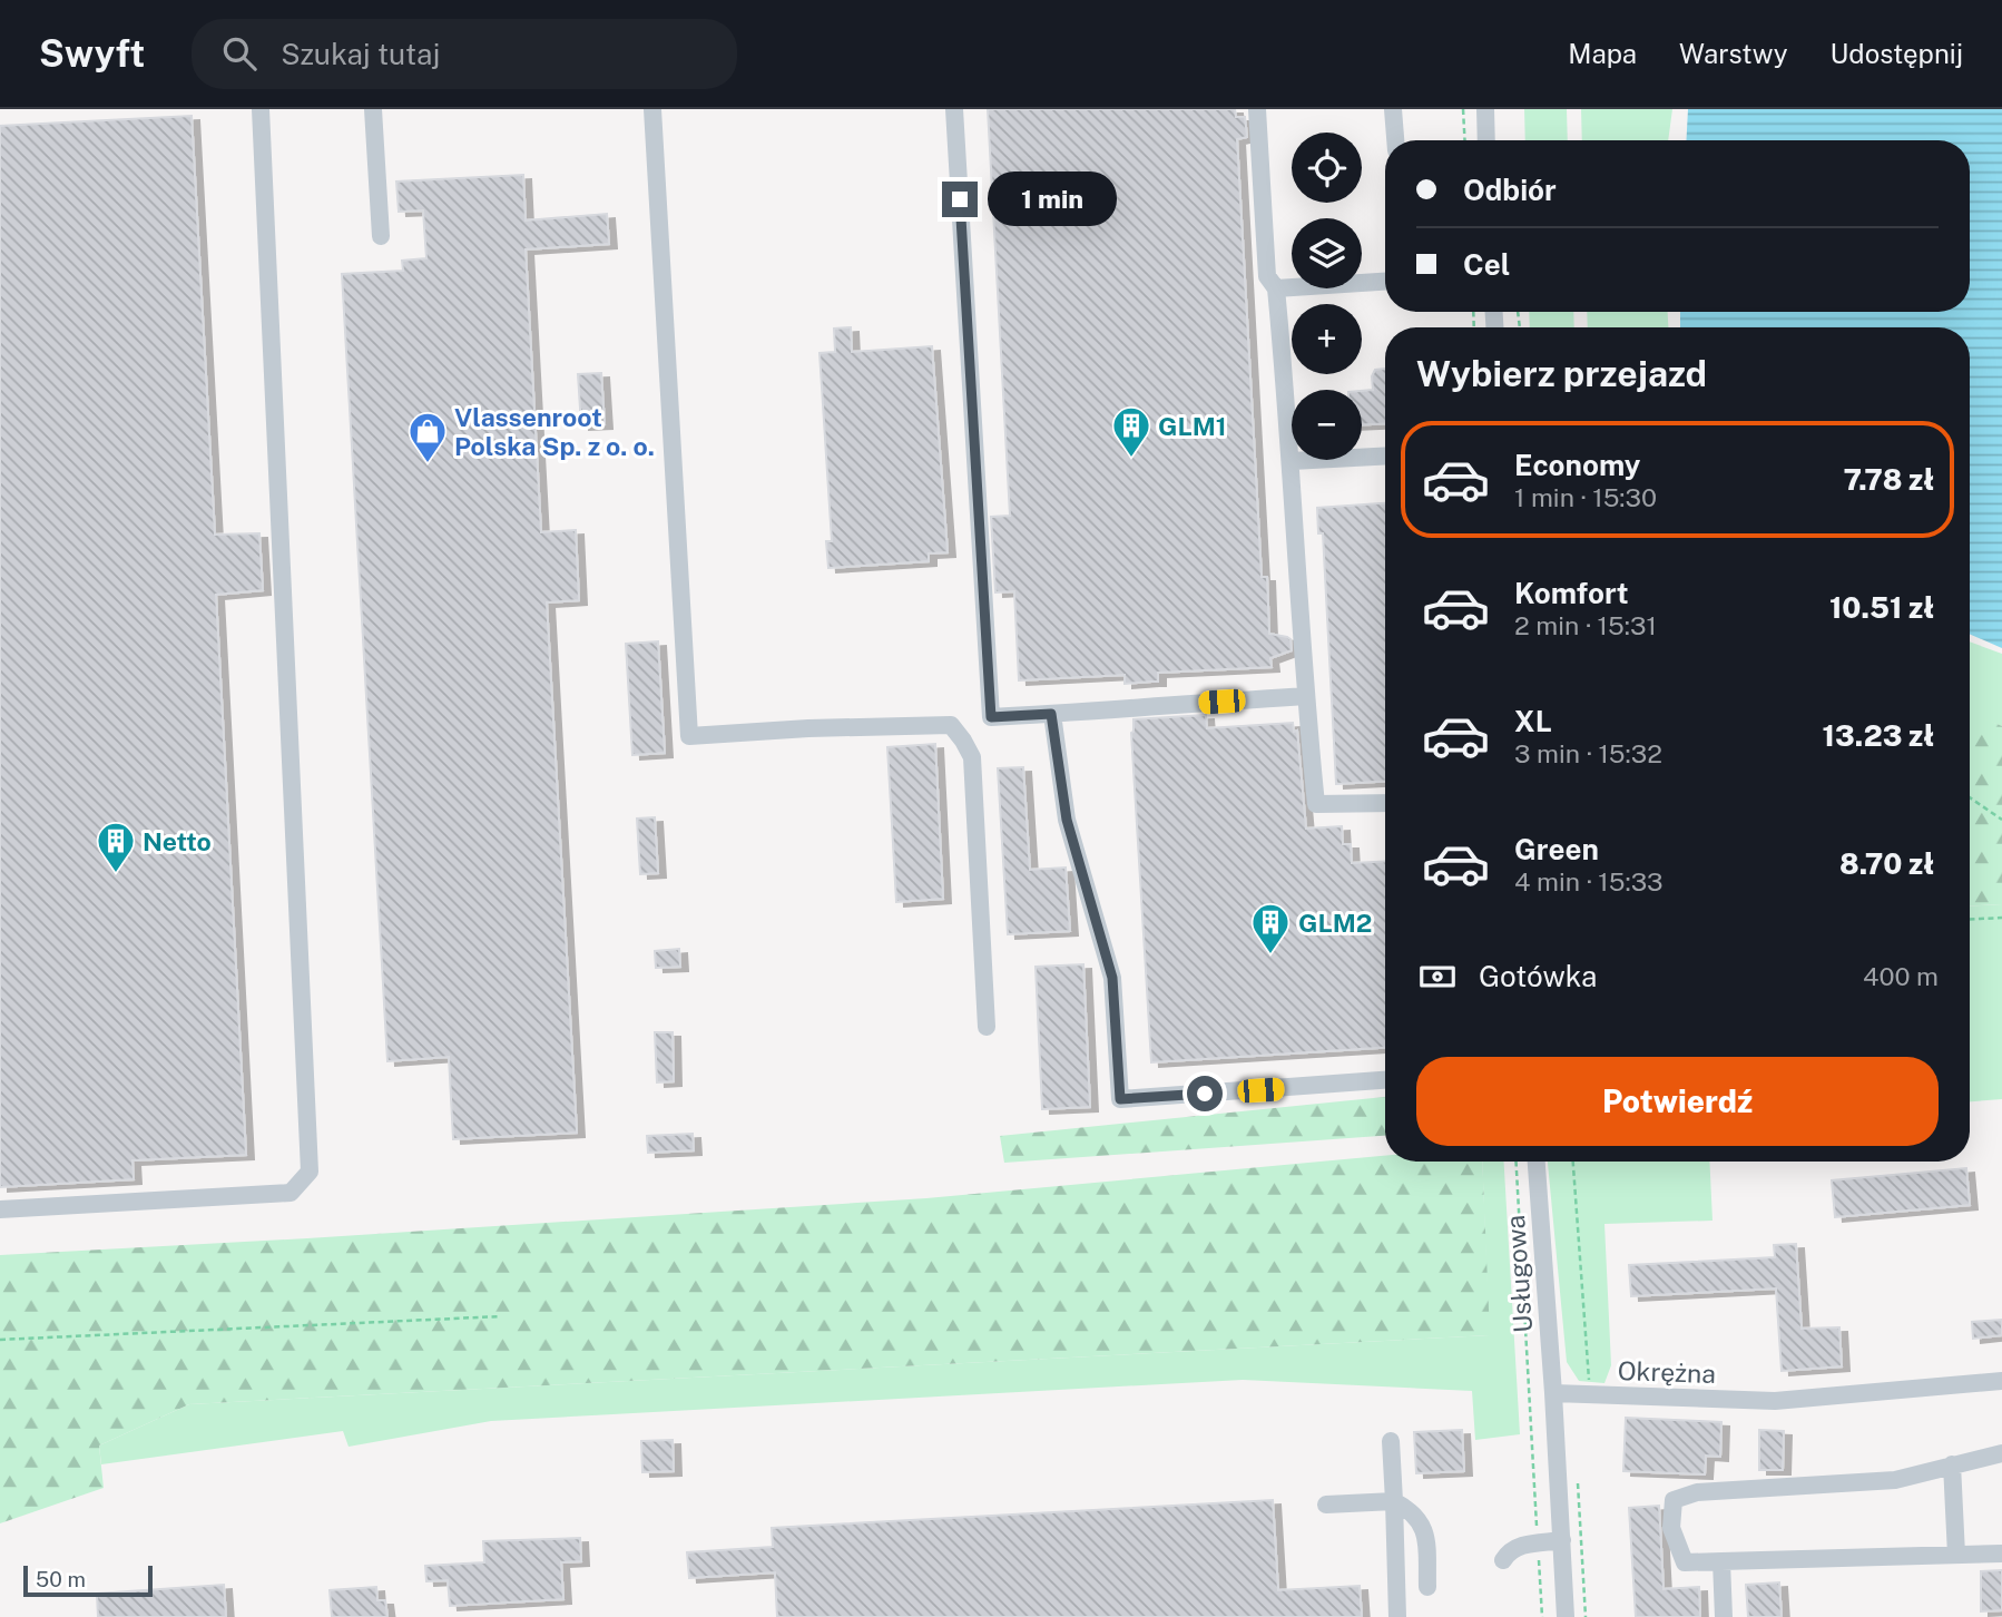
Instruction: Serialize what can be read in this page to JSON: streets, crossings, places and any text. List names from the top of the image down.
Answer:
{
  "streets": {
    "street": ["Usługowa", "Okrężna"]
  },
  "crossings": [
    ["Usługowa", "Okrężna"]
  ],
  "places": {
    "building": ["GLM1", "Netto", "GLM2"],
    "shop": ["Vlassenroot Polska Sp. z o. o."]
  },
  "scale_bar": "50 m",
  "page": {
    "header": "Swyft",
    "search": "Szukaj tutaj",
    "nav": ["Mapa", "Warstwy", "Udostępnij"],
    "map_buttons": ["+", "−"],
    "banner": ["Odbiór", "Cel"],
    "bubble": "1 min",
    "heading": "Wybierz przejazd",
    "list": [
      {
        "name": "Economy",
        "note": "1 min · 15:30",
        "value": "7.78 zł"
      },
      {
        "name": "Komfort",
        "note": "2 min · 15:31",
        "value": "10.51 zł"
      },
      {
        "name": "XL",
        "note": "3 min · 15:32",
        "value": "13.23 zł"
      },
      {
        "name": "Green",
        "note": "4 min · 15:33",
        "value": "8.70 zł"
      }
    ],
    "pay": ["Gotówka", "400 m"],
    "buttons": "Potwierdź",
    "scale": "50 m"
  }
}
